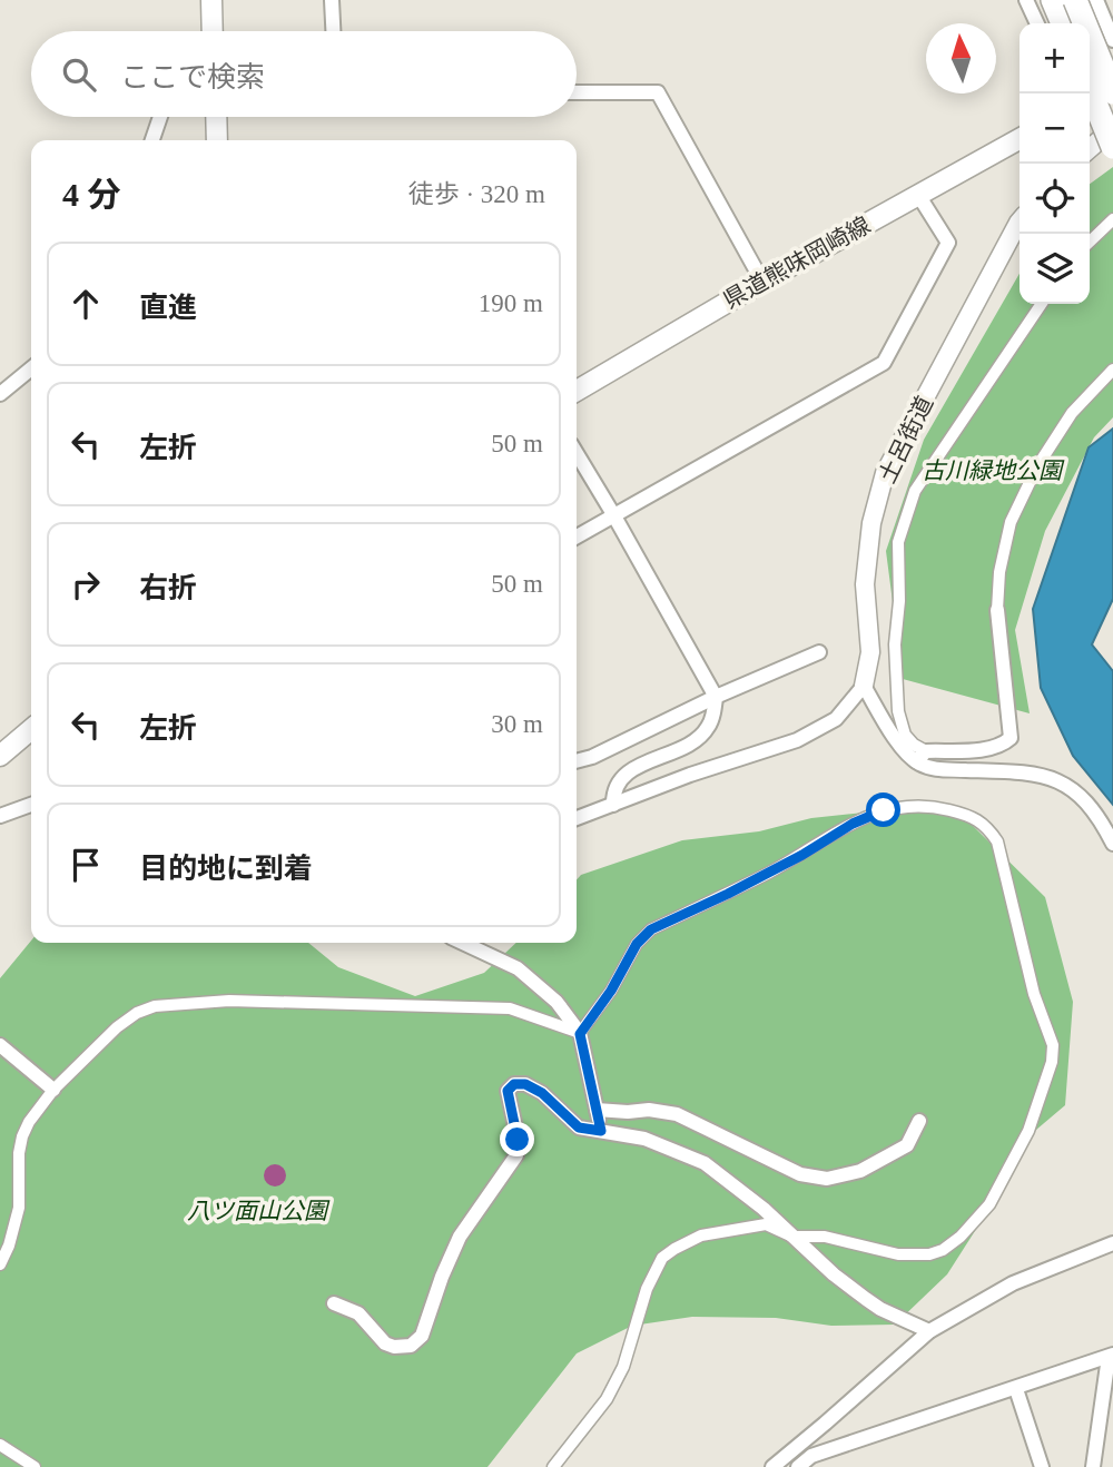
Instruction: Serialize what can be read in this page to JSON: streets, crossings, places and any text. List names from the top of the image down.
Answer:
{
  "streets": {
    "main road": ["県道熊味岡崎線"],
    "street": ["土呂街道"]
  },
  "parks": ["古川緑地公園", "八ツ面山公園"],
  "north": "top",
  "page": {
    "map_buttons": ["+", "−"],
    "search": "ここで検索",
    "heading": ["4 分", "徒歩 · 320 m"],
    "list": [
      ["直進", "190 m"],
      ["左折", "50 m"],
      ["右折", "50 m"],
      ["左折", "30 m"],
      "目的地に到着"
    ]
  }
}
